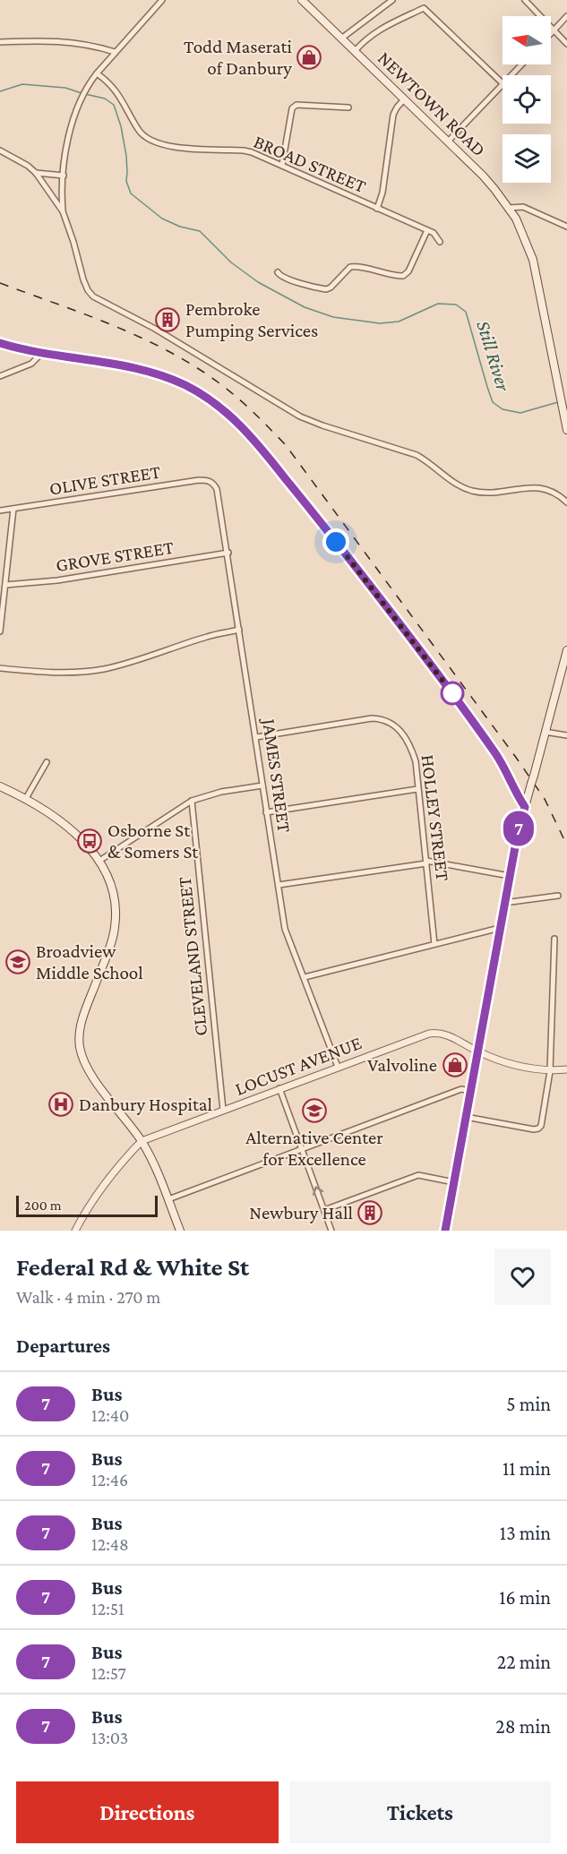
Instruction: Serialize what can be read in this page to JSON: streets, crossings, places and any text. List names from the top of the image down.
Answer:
{
  "streets": {
    "main road": ["NEWTOWN ROAD"],
    "street": [
      "BROAD STREET",
      "OLIVE STREET",
      "GROVE STREET",
      "JAMES STREET",
      "HOLLEY STREET",
      "CLEVELAND STREET",
      "LOCUST AVENUE"
    ]
  },
  "crossings": [
    ["OLIVE STREET", "JAMES STREET"],
    ["GROVE STREET", "JAMES STREET"],
    ["JAMES STREET", "HOLLEY STREET"],
    ["JAMES STREET", "LOCUST AVENUE"],
    ["CLEVELAND STREET", "LOCUST AVENUE"]
  ],
  "water": ["Still River"],
  "places": {
    "shop": ["Todd Maserati of Danbury", "Valvoline"],
    "building": ["Pembroke Pumping Services", "Newbury Hall"],
    "bus stop": ["Osborne St & Somers St"],
    "school or university": ["Broadview Middle School", "Alternative Center for Excellence"],
    "hospital": ["Danbury Hospital"]
  },
  "lines": ["bus line 7"],
  "scale_bar": "200 m",
  "north": "left",
  "page": {
    "on_map": "7",
    "scale": "200 m",
    "heading": [
      ["Federal Rd & White St", "Walk · 4 min · 270 m"],
      "Departures"
    ],
    "list": [
      {
        "mark": "7",
        "name": "Bus",
        "note": "12:40",
        "value": "5 min"
      },
      {
        "mark": "7",
        "name": "Bus",
        "note": "12:46",
        "value": "11 min"
      },
      {
        "mark": "7",
        "name": "Bus",
        "note": "12:48",
        "value": "13 min"
      },
      {
        "mark": "7",
        "name": "Bus",
        "note": "12:51",
        "value": "16 min"
      },
      {
        "mark": "7",
        "name": "Bus",
        "note": "12:57",
        "value": "22 min"
      },
      {
        "mark": "7",
        "name": "Bus",
        "note": "13:03",
        "value": "28 min"
      }
    ],
    "buttons": ["Directions", "Tickets"]
  }
}
